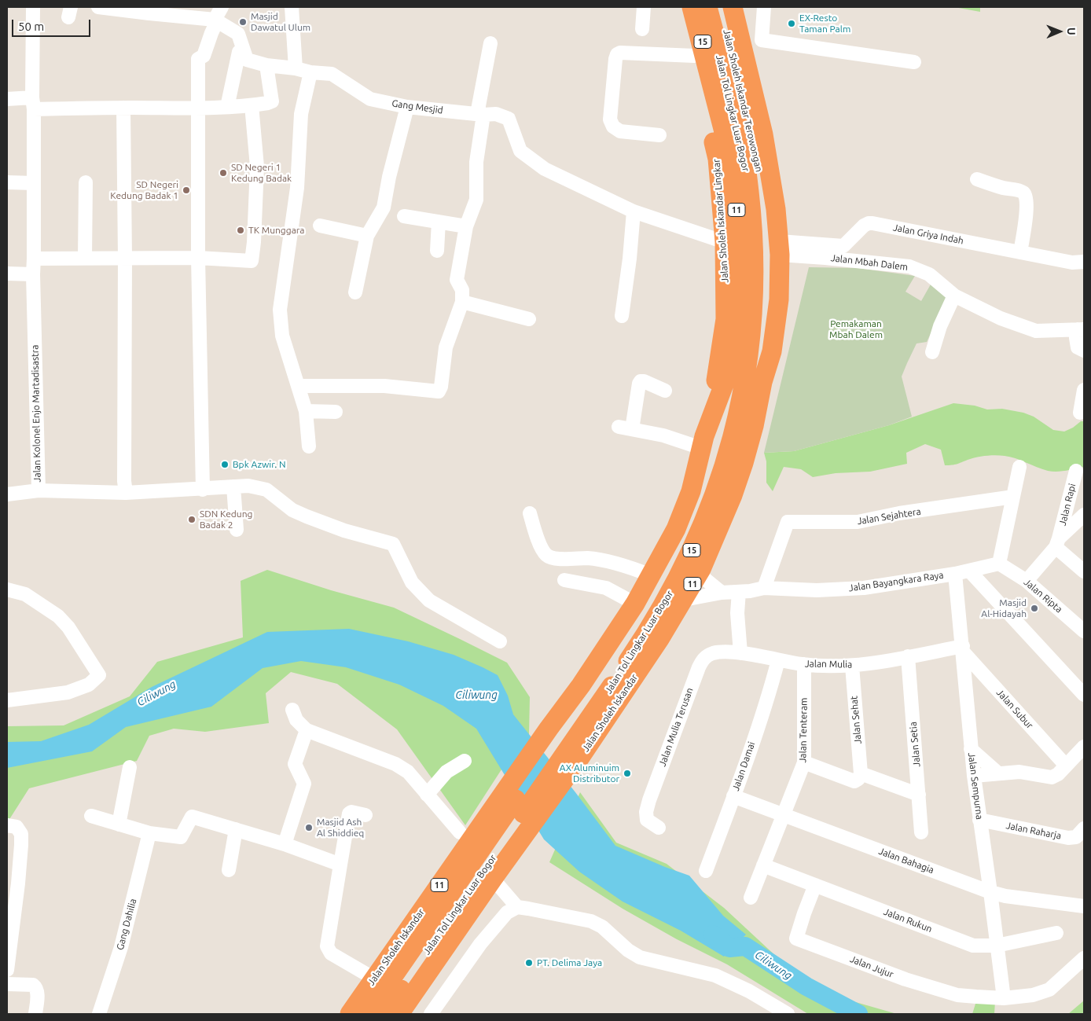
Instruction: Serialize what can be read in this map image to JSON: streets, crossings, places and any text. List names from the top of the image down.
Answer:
{
  "streets": {
    "highway": [
      "15",
      "Jalan Sholeh Iskandar Terowongan",
      "Jalan Tol Lingkar Luar Bogor",
      "11",
      "Jalan Sholeh Iskandar Lingkar",
      "Jalan Sholeh Iskandar"
    ],
    "street": [
      "Gang Mesjid",
      "Jalan Griya Indah",
      "Jalan Mbah Dalem",
      "Jalan Kolonel Enjo Martadisastra",
      "Jalan Rapi",
      "Jalan Sejahtera",
      "Jalan Bayangkara Raya",
      "Jalan Ripta",
      "Jalan Mulia",
      "Jalan Subur",
      "Jalan Sehat",
      "Jalan Mulia Terusan",
      "Jalan Tenteram",
      "Jalan Setia",
      "Jalan Damai",
      "Jalan Sempurna",
      "Jalan Raharja",
      "Jalan Bahagia",
      "Jalan Rukun",
      "Gang Dahilia",
      "Jalan Jujur"
    ]
  },
  "crossings": [
    ["Jalan Sholeh Iskandar Terowongan", "Jalan Sholeh Iskandar"],
    ["Gang Mesjid", "Jalan Sholeh Iskandar Lingkar"],
    ["Jalan Tol Lingkar Luar Bogor", "11"],
    ["11", "Jalan Sholeh Iskandar Lingkar"],
    ["11", "Jalan Sholeh Iskandar"],
    ["Jalan Sholeh Iskandar Lingkar", "Jalan Sholeh Iskandar"],
    ["Jalan Griya Indah", "Jalan Mbah Dalem"],
    ["Jalan Sejahtera", "Jalan Bayangkara Raya"],
    ["Jalan Bayangkara Raya", "Jalan Ripta"],
    ["Jalan Bayangkara Raya", "Jalan Sholeh Iskandar"],
    ["Jalan Bayangkara Raya", "Jalan Sempurna"],
    ["Jalan Mulia", "Jalan Subur"],
    ["Jalan Mulia", "Jalan Sehat"],
    ["Jalan Mulia", "Jalan Mulia Terusan"],
    ["Jalan Mulia", "Jalan Tenteram"],
    ["Jalan Mulia", "Jalan Setia"],
    ["Jalan Mulia", "Jalan Damai"],
    ["Jalan Mulia", "Jalan Sempurna"],
    ["Jalan Subur", "Jalan Sempurna"],
    ["Jalan Tenteram", "Jalan Bahagia"],
    ["Jalan Tenteram", "Jalan Rukun"],
    ["Jalan Damai", "Jalan Bahagia"],
    ["Jalan Sempurna", "Jalan Raharja"],
    ["Jalan Sempurna", "Jalan Bahagia"],
    ["Jalan Sempurna", "Jalan Rukun"],
    ["Jalan Sempurna", "Jalan Jujur"],
    ["Jalan Rukun", "Jalan Jujur"]
  ],
  "water": ["Ciliwung"],
  "parks": ["Pemakaman Mbah Dalem"],
  "places": [
    "Masjid Dawatul Ulum",
    "EX-Resto Taman Palm",
    "SD Negeri 1 Kedung Badak",
    "SD Negeri Kedung Badak 1",
    "TK Munggara",
    "Bpk Azwir. N",
    "SDN Kedung Badak 2",
    "Masjid Al-Hidayah",
    "AX Aluminuim Distributor",
    "Masjid Ash Al Shiddieq",
    "PT. Delima Jaya"
  ],
  "scale_bar": "50 m",
  "north": "right"
}
